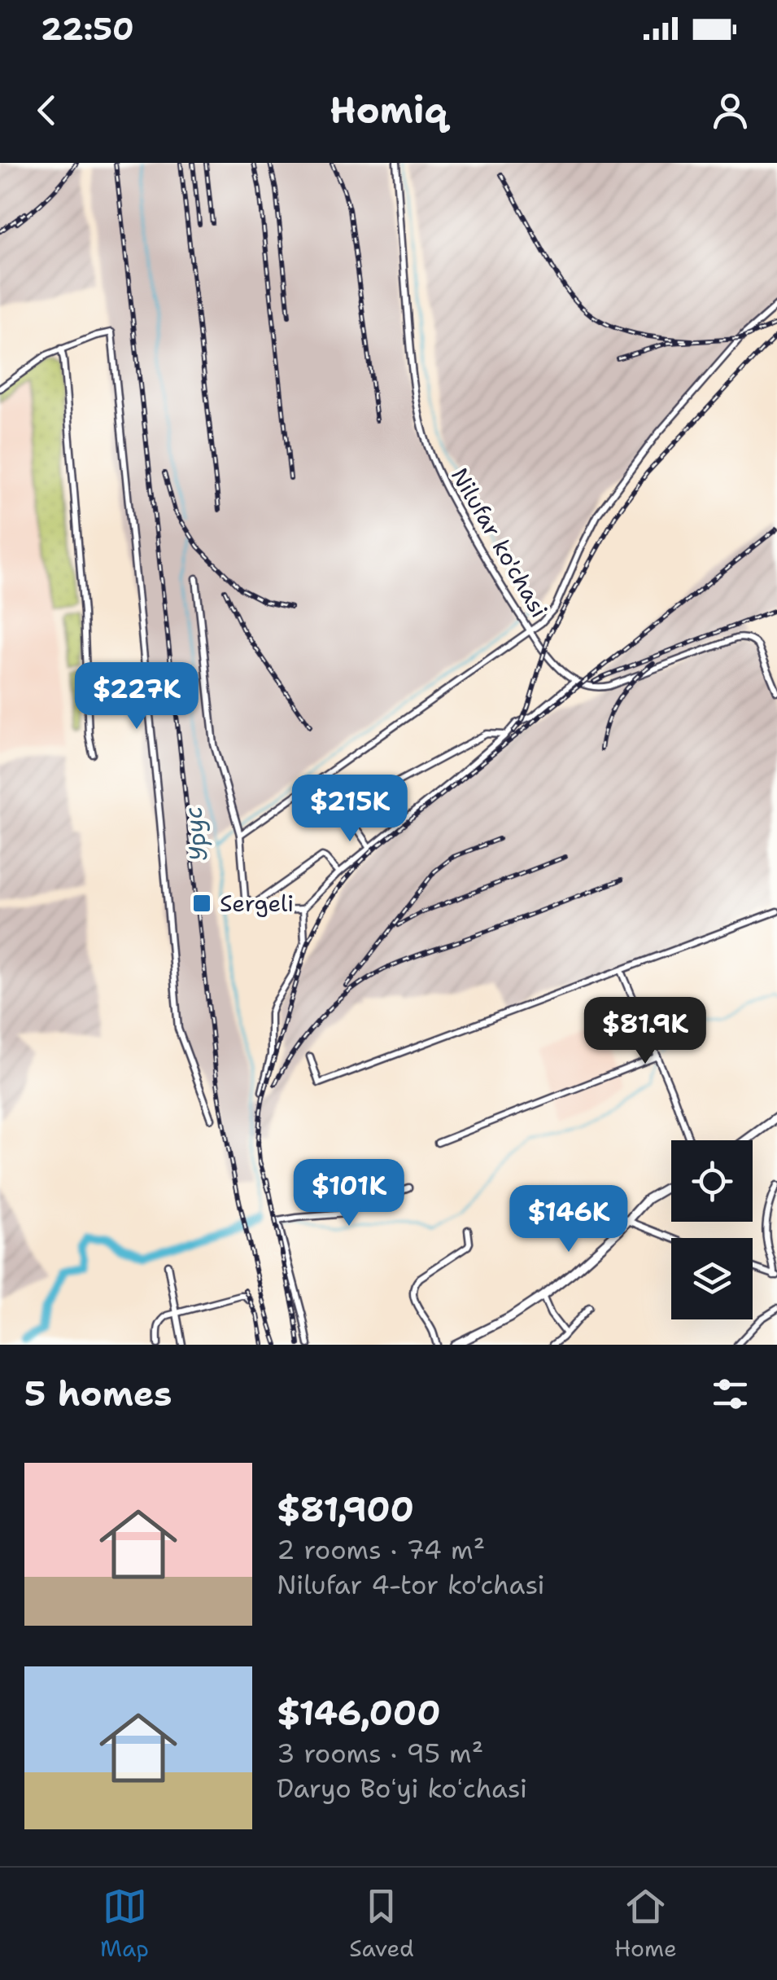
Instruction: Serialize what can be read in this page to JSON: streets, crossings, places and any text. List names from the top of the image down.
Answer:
{
  "streets": {
    "street": ["Nilufar ko'chasi"]
  },
  "water": ["Урус"],
  "places": {
    "transit": ["Sergeli"]
  },
  "page": {
    "status": "22:50",
    "header": "Homiq",
    "price": [
      "$227K",
      "$215K",
      "$81.9K",
      "$101K",
      "$146K"
    ],
    "heading": "5 homes",
    "list": [
      {
        "name": "$81,900",
        "note": "2 rooms · 74 m² · Nilufar 4-tor ko'chasi"
      },
      {
        "name": "$146,000",
        "note": "3 rooms · 95 m² · Daryo Boʻyi koʻchasi"
      }
    ],
    "tabs": ["Map", "Saved", "Home"]
  }
}
